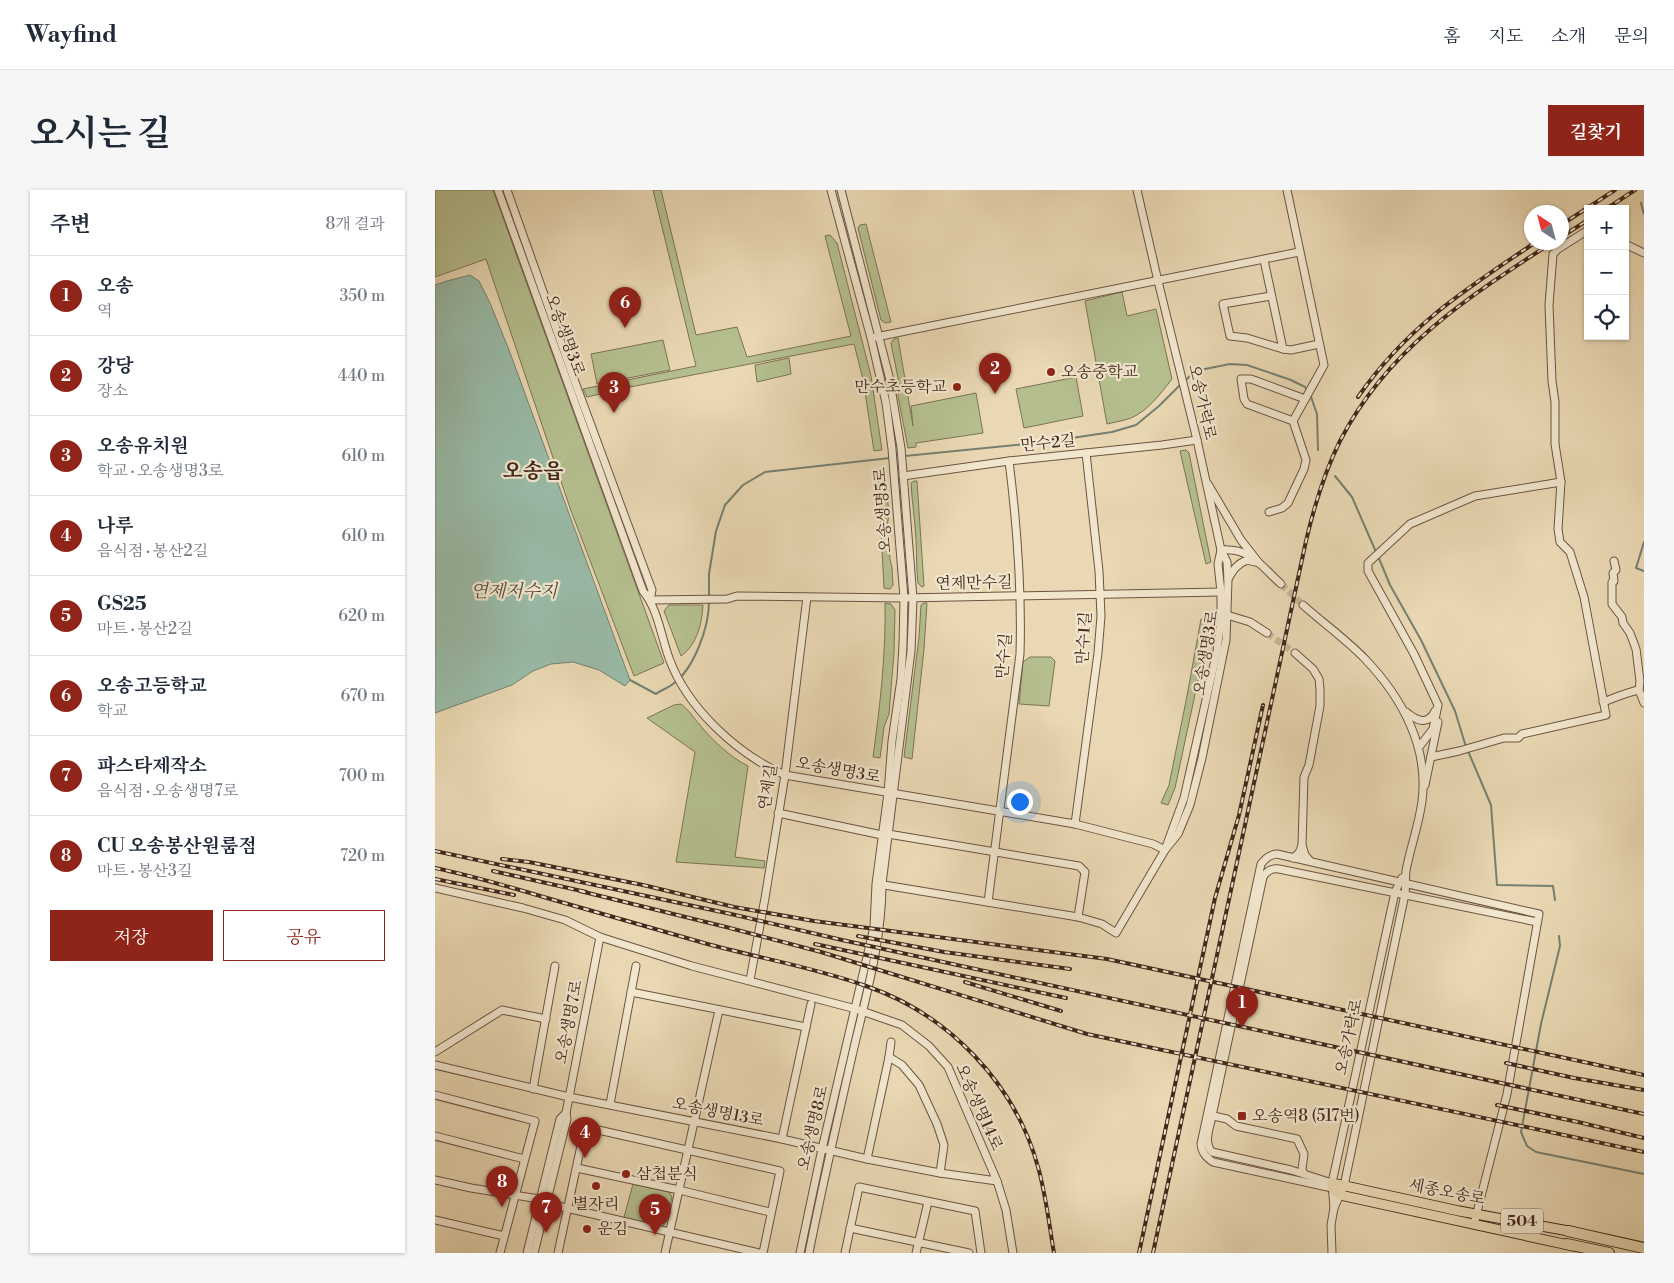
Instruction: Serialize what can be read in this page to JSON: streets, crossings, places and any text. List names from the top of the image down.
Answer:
{
  "streets": {
    "highway": ["세종오송로", "504"],
    "street": [
      "오송생명3로",
      "오송가락로",
      "만수2길",
      "오송생명5로",
      "연제만수길",
      "만수1길",
      "만수길",
      "연제길",
      "오송생명7로",
      "오송생명14로",
      "오송생명13로",
      "오송생명8로"
    ]
  },
  "crossings": [
    ["오송생명3로", "오송가락로"],
    ["오송생명3로", "오송생명5로"],
    ["오송생명3로", "연제만수길"],
    ["오송생명3로", "만수1길"],
    ["오송생명3로", "만수길"],
    ["오송생명3로", "연제길"],
    ["오송가락로", "만수2길"],
    ["오송가락로", "세종오송로"],
    ["만수2길", "오송생명5로"],
    ["만수2길", "만수1길"],
    ["만수2길", "만수길"],
    ["오송생명5로", "연제만수길"],
    ["오송생명5로", "오송생명8로"],
    ["연제만수길", "만수1길"],
    ["연제만수길", "만수길"],
    ["연제만수길", "연제길"],
    ["연제길", "오송생명14로"],
    ["오송생명7로", "오송생명14로"],
    ["오송생명7로", "오송생명13로"],
    ["오송생명14로", "오송생명13로"],
    ["오송생명14로", "오송생명8로"],
    ["오송생명13로", "오송생명8로"]
  ],
  "districts": ["오송읍"],
  "water": ["연제저수지"],
  "places": {
    "other": [
      "오송중학교",
      "만수초등학교",
      "삼첩분식",
      "별자리",
      "운김"
    ],
    "transit": ["오송역8 (517번)"]
  },
  "north": "top left",
  "page": {
    "header": "Wayfind",
    "nav": [
      "홈",
      "지도",
      "소개",
      "문의"
    ],
    "title": "오시는 길",
    "buttons": [
      "길찾기",
      ["저장", "공유"]
    ],
    "heading": ["주변", "8개 결과"],
    "map_buttons": ["+", "−"],
    "list": [
      {
        "mark": "1",
        "name": "오송",
        "note": "역",
        "value": "350 m"
      },
      {
        "mark": "2",
        "name": "강당",
        "note": "장소",
        "value": "440 m"
      },
      {
        "mark": "3",
        "name": "오송유치원",
        "note": "학교 · 오송생명3로",
        "value": "610 m"
      },
      {
        "mark": "4",
        "name": "나루",
        "note": "음식점 · 봉산2길",
        "value": "610 m"
      },
      {
        "mark": "5",
        "name": "GS25",
        "note": "마트 · 봉산2길",
        "value": "620 m"
      },
      {
        "mark": "6",
        "name": "오송고등학교",
        "note": "학교",
        "value": "670 m"
      },
      {
        "mark": "7",
        "name": "파스타제작소",
        "note": "음식점 · 오송생명7로",
        "value": "700 m"
      },
      {
        "mark": "8",
        "name": "CU 오송봉산원룸점",
        "note": "마트 · 봉산3길",
        "value": "720 m"
      }
    ],
    "pins": [
      "6",
      "2",
      "3",
      "1",
      "4",
      "8",
      "7",
      "5"
    ]
  }
}
